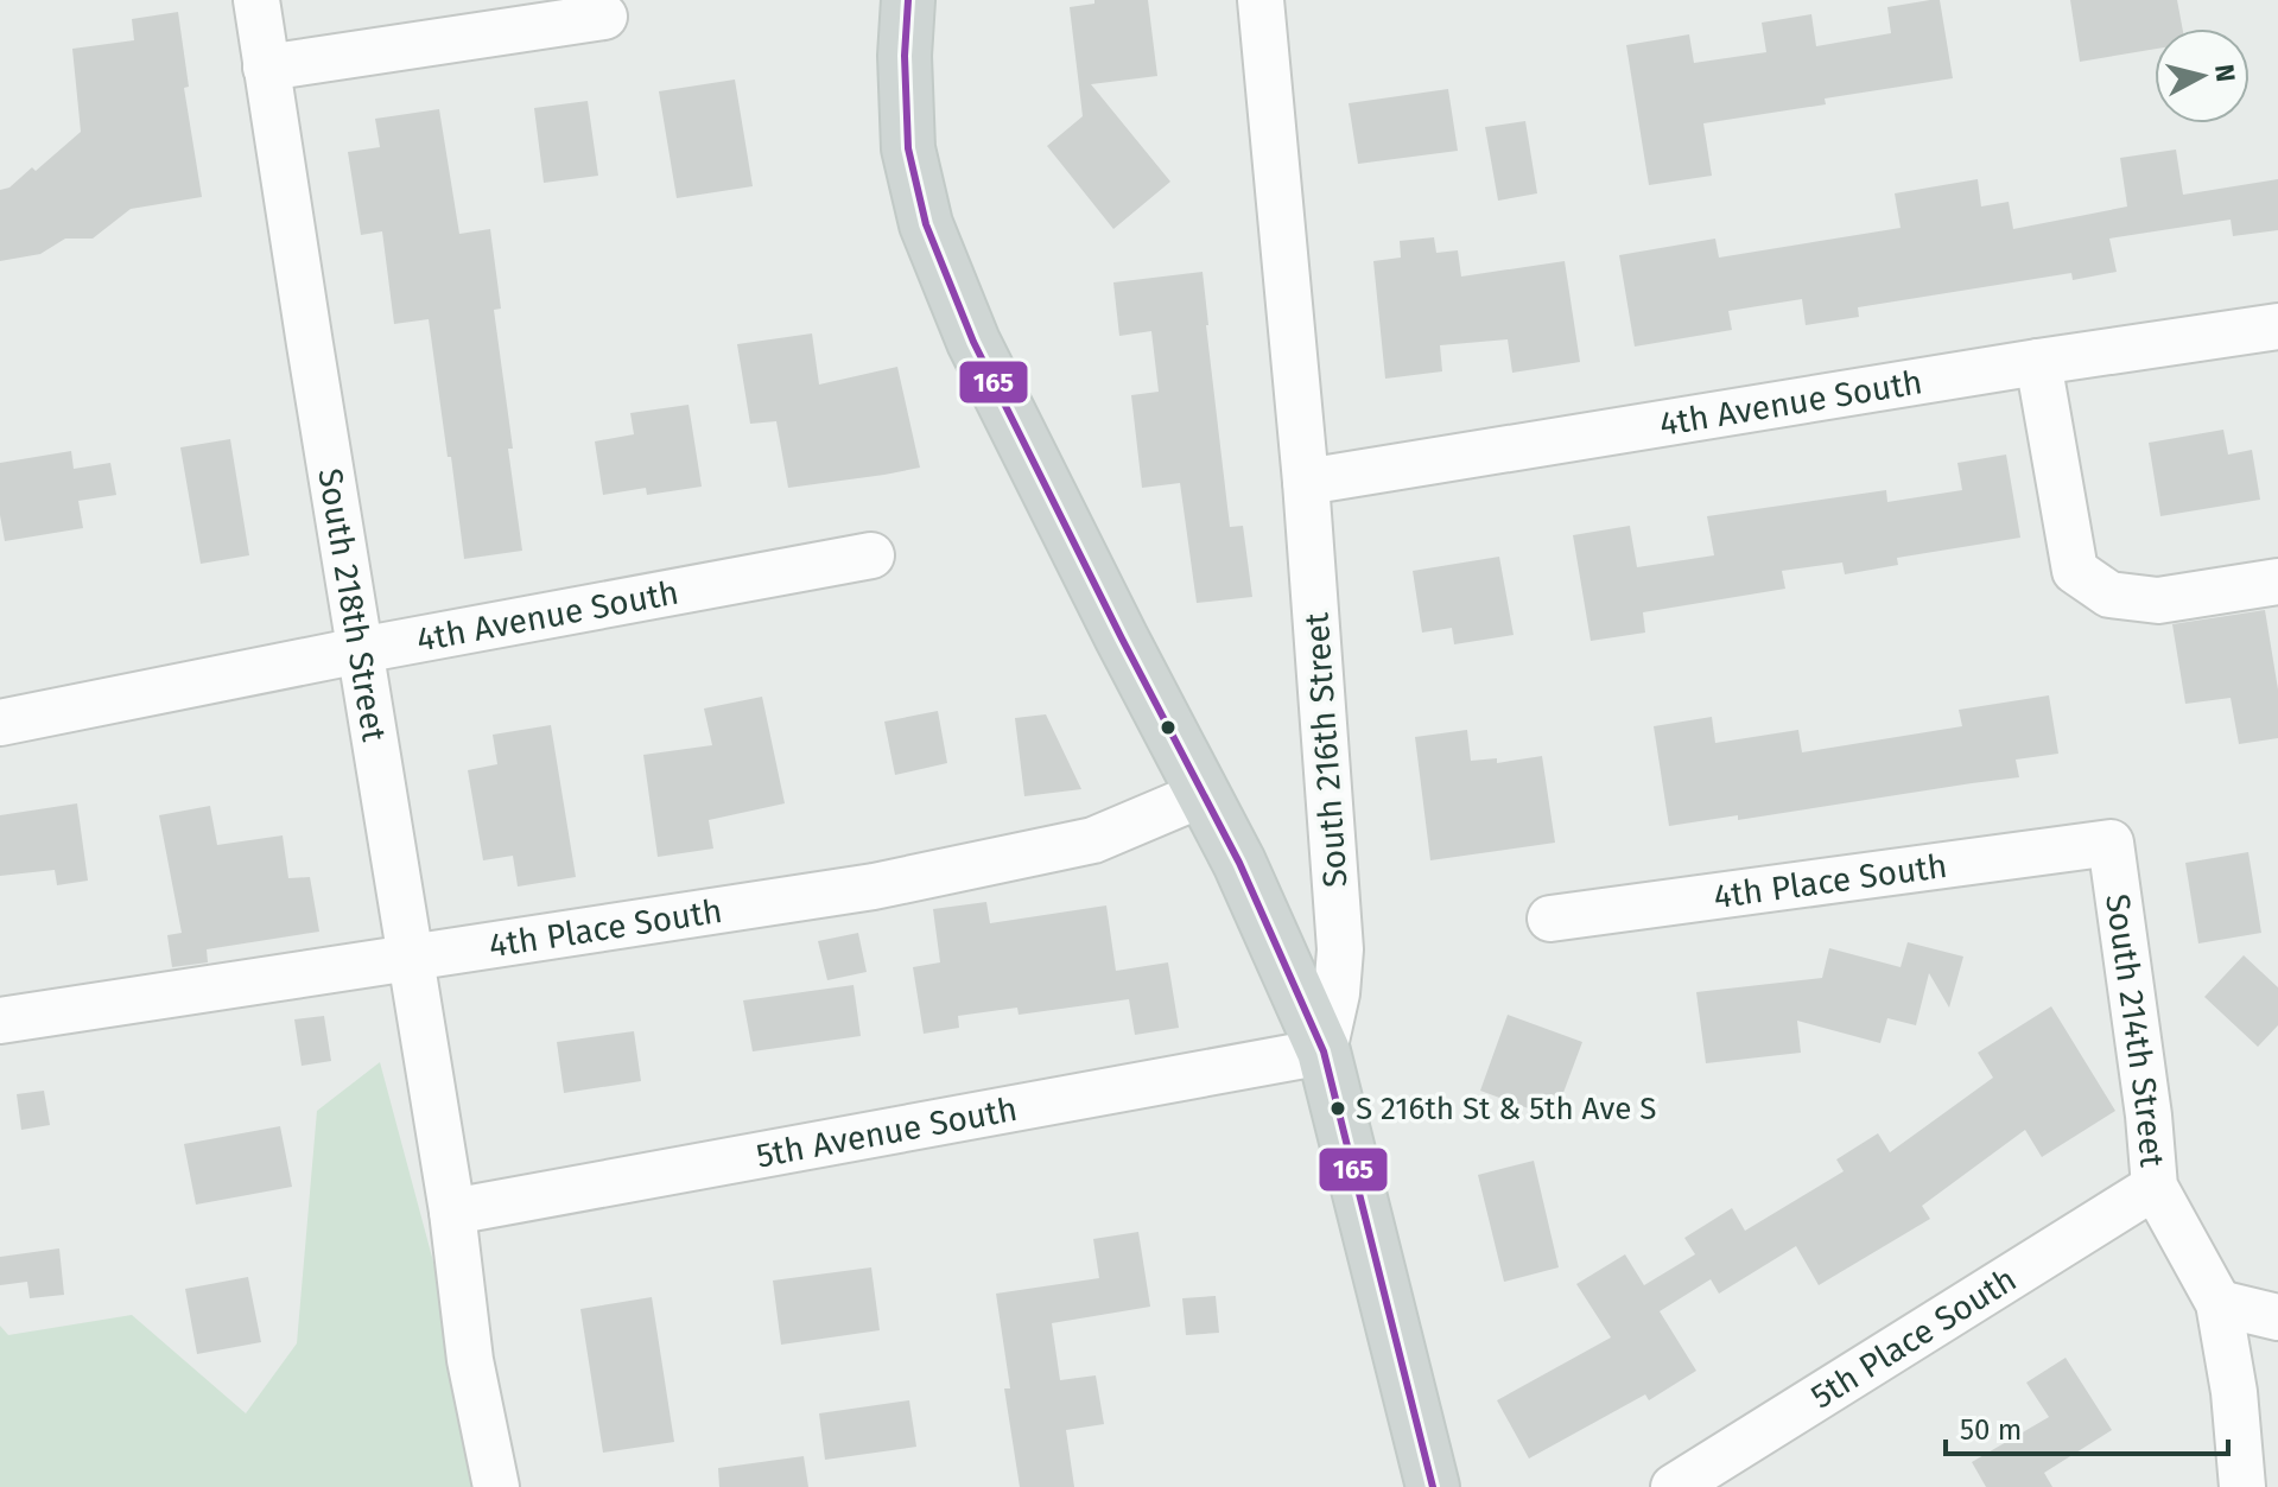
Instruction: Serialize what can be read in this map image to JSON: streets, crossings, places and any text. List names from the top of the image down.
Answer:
{
  "streets": {
    "main road": ["South 216th Street"],
    "street": [
      "4th Avenue South",
      "South 218th Street",
      "4th Place South",
      "South 214th Street",
      "5th Avenue South",
      "5th Place South"
    ]
  },
  "crossings": [
    ["4th Avenue South", "South 218th Street"],
    ["4th Avenue South", "South 216th Street"],
    ["South 218th Street", "4th Place South"],
    ["South 218th Street", "5th Avenue South"],
    ["South 216th Street", "5th Avenue South"],
    ["4th Place South", "South 214th Street"],
    ["South 214th Street", "5th Place South"]
  ],
  "places": ["S 216th St & 5th Ave S"],
  "lines": ["transit line 165"],
  "scale_bar": "50 m",
  "north": "right"
}
